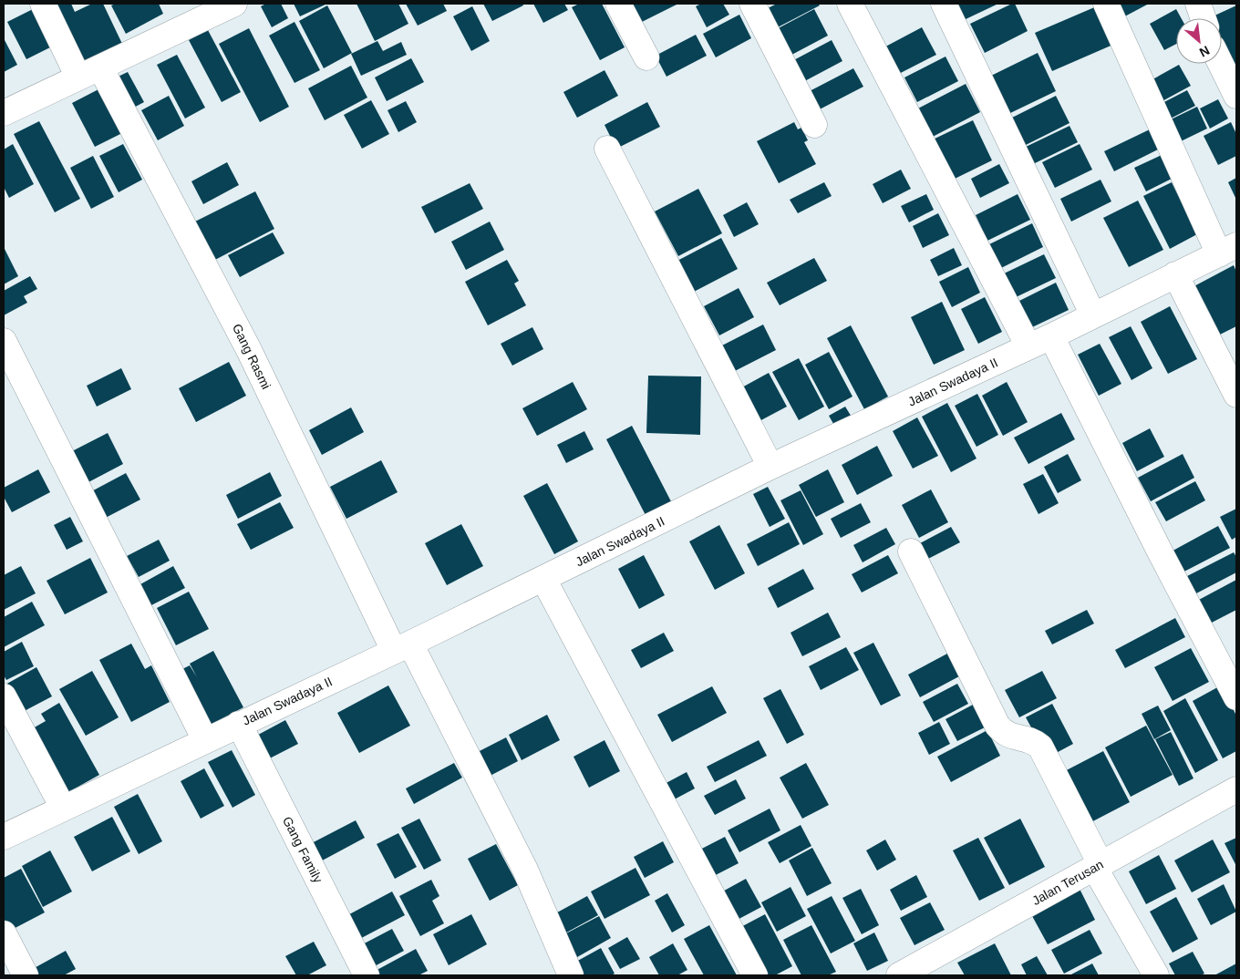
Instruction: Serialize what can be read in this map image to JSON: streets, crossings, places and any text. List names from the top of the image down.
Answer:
{
  "streets": {
    "street": [
      "Gang Rasmi",
      "Jalan Swadaya II",
      "Gang Family",
      "Jalan Terusan"
    ]
  },
  "crossings": [
    ["Gang Rasmi", "Jalan Swadaya II"],
    ["Jalan Swadaya II", "Gang Family"]
  ],
  "north": "bottom right"
}
